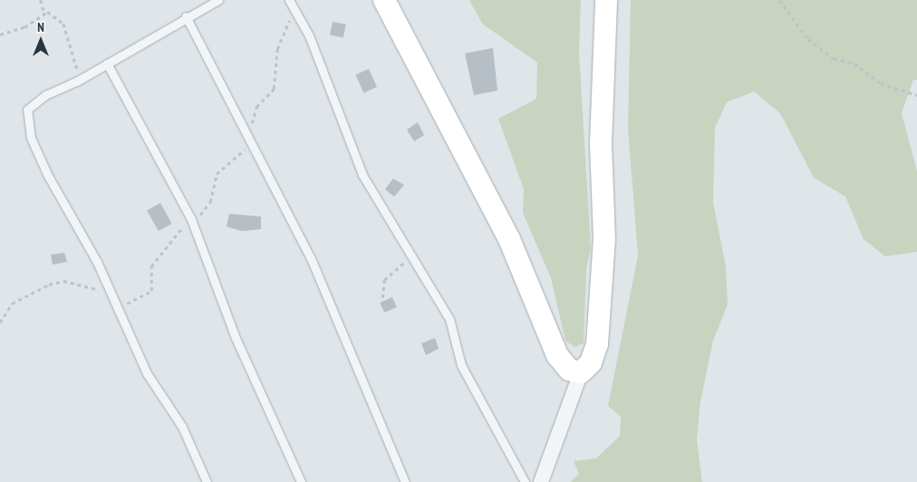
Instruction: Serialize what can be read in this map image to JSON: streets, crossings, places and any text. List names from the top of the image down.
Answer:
{
  "north": "top"
}
